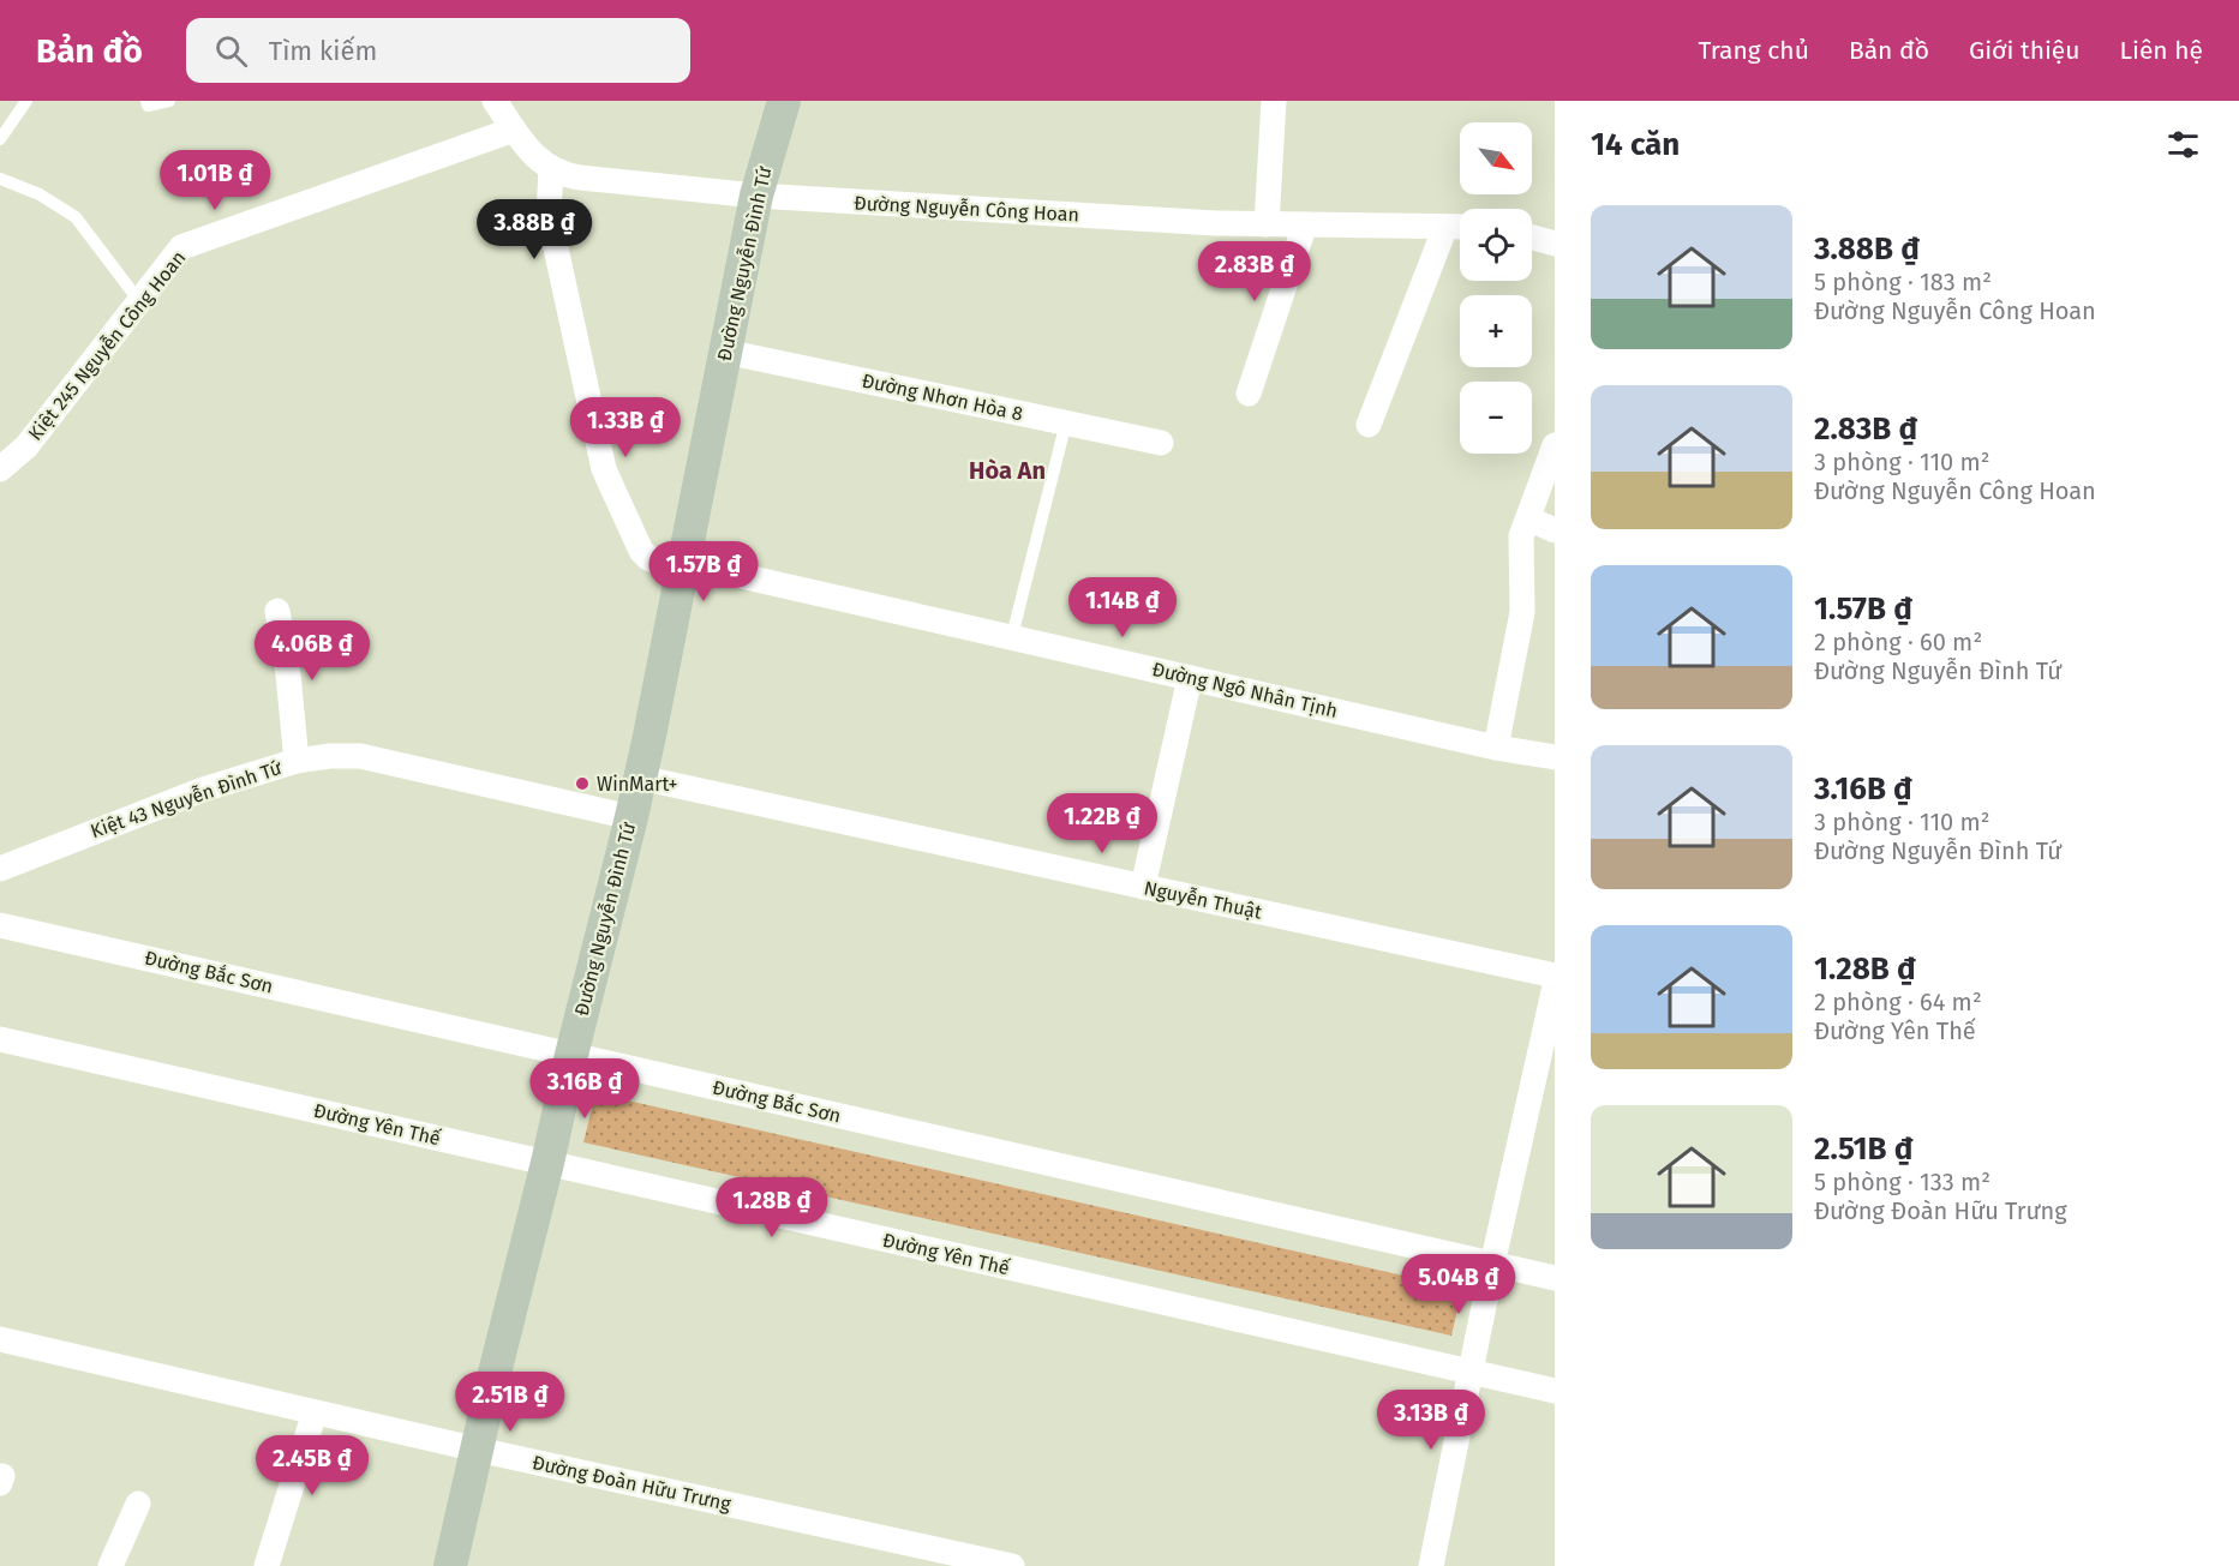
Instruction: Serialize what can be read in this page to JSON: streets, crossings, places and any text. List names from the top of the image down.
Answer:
{
  "streets": {
    "street": [
      "Đường Nguyễn Công Hoan",
      "Đường Nguyễn Đình Tứ",
      "Kiệt 245 Nguyễn Công Hoan",
      "Đường Nhơn Hòa 8",
      "Đường Ngô Nhân Tịnh",
      "Kiệt 43 Nguyễn Đình Tứ",
      "Nguyễn Thuật",
      "Đường Bắc Sơn",
      "Đường Yên Thế",
      "Đường Đoàn Hữu Trưng"
    ]
  },
  "crossings": [
    ["Đường Nguyễn Công Hoan", "Đường Nguyễn Đình Tứ"],
    ["Đường Nguyễn Công Hoan", "Kiệt 245 Nguyễn Công Hoan"],
    ["Đường Nguyễn Công Hoan", "Đường Ngô Nhân Tịnh"],
    ["Đường Nguyễn Đình Tứ", "Đường Nhơn Hòa 8"],
    ["Đường Nguyễn Đình Tứ", "Đường Ngô Nhân Tịnh"],
    ["Đường Nguyễn Đình Tứ", "Kiệt 43 Nguyễn Đình Tứ"],
    ["Đường Nguyễn Đình Tứ", "Nguyễn Thuật"],
    ["Đường Nguyễn Đình Tứ", "Đường Bắc Sơn"],
    ["Đường Nguyễn Đình Tứ", "Đường Yên Thế"],
    ["Đường Nguyễn Đình Tứ", "Đường Đoàn Hữu Trưng"]
  ],
  "districts": ["Hòa An"],
  "places": ["WinMart+"],
  "north": "bottom right",
  "page": {
    "header": "Bản đồ",
    "search": "Tìm kiếm",
    "nav": [
      "Trang chủ",
      "Bản đồ",
      "Giới thiệu",
      "Liên hệ"
    ],
    "heading": "14 căn",
    "map_buttons": ["+", "−"],
    "price": [
      "1.01B ₫",
      "3.88B ₫",
      "2.83B ₫",
      "1.33B ₫",
      "1.57B ₫",
      "1.14B ₫",
      "4.06B ₫",
      "1.22B ₫",
      "3.16B ₫",
      "1.28B ₫",
      "5.04B ₫",
      "2.51B ₫",
      "3.13B ₫",
      "2.45B ₫"
    ],
    "list": [
      {
        "name": "3.88B ₫",
        "note": "5 phòng · 183 m² · Đường Nguyễn Công Hoan"
      },
      {
        "name": "2.83B ₫",
        "note": "3 phòng · 110 m² · Đường Nguyễn Công Hoan"
      },
      {
        "name": "1.57B ₫",
        "note": "2 phòng · 60 m² · Đường Nguyễn Đình Tứ"
      },
      {
        "name": "3.16B ₫",
        "note": "3 phòng · 110 m² · Đường Nguyễn Đình Tứ"
      },
      {
        "name": "1.28B ₫",
        "note": "2 phòng · 64 m² · Đường Yên Thế"
      },
      {
        "name": "2.51B ₫",
        "note": "5 phòng · 133 m² · Đường Đoàn Hữu Trưng"
      }
    ]
  }
}
